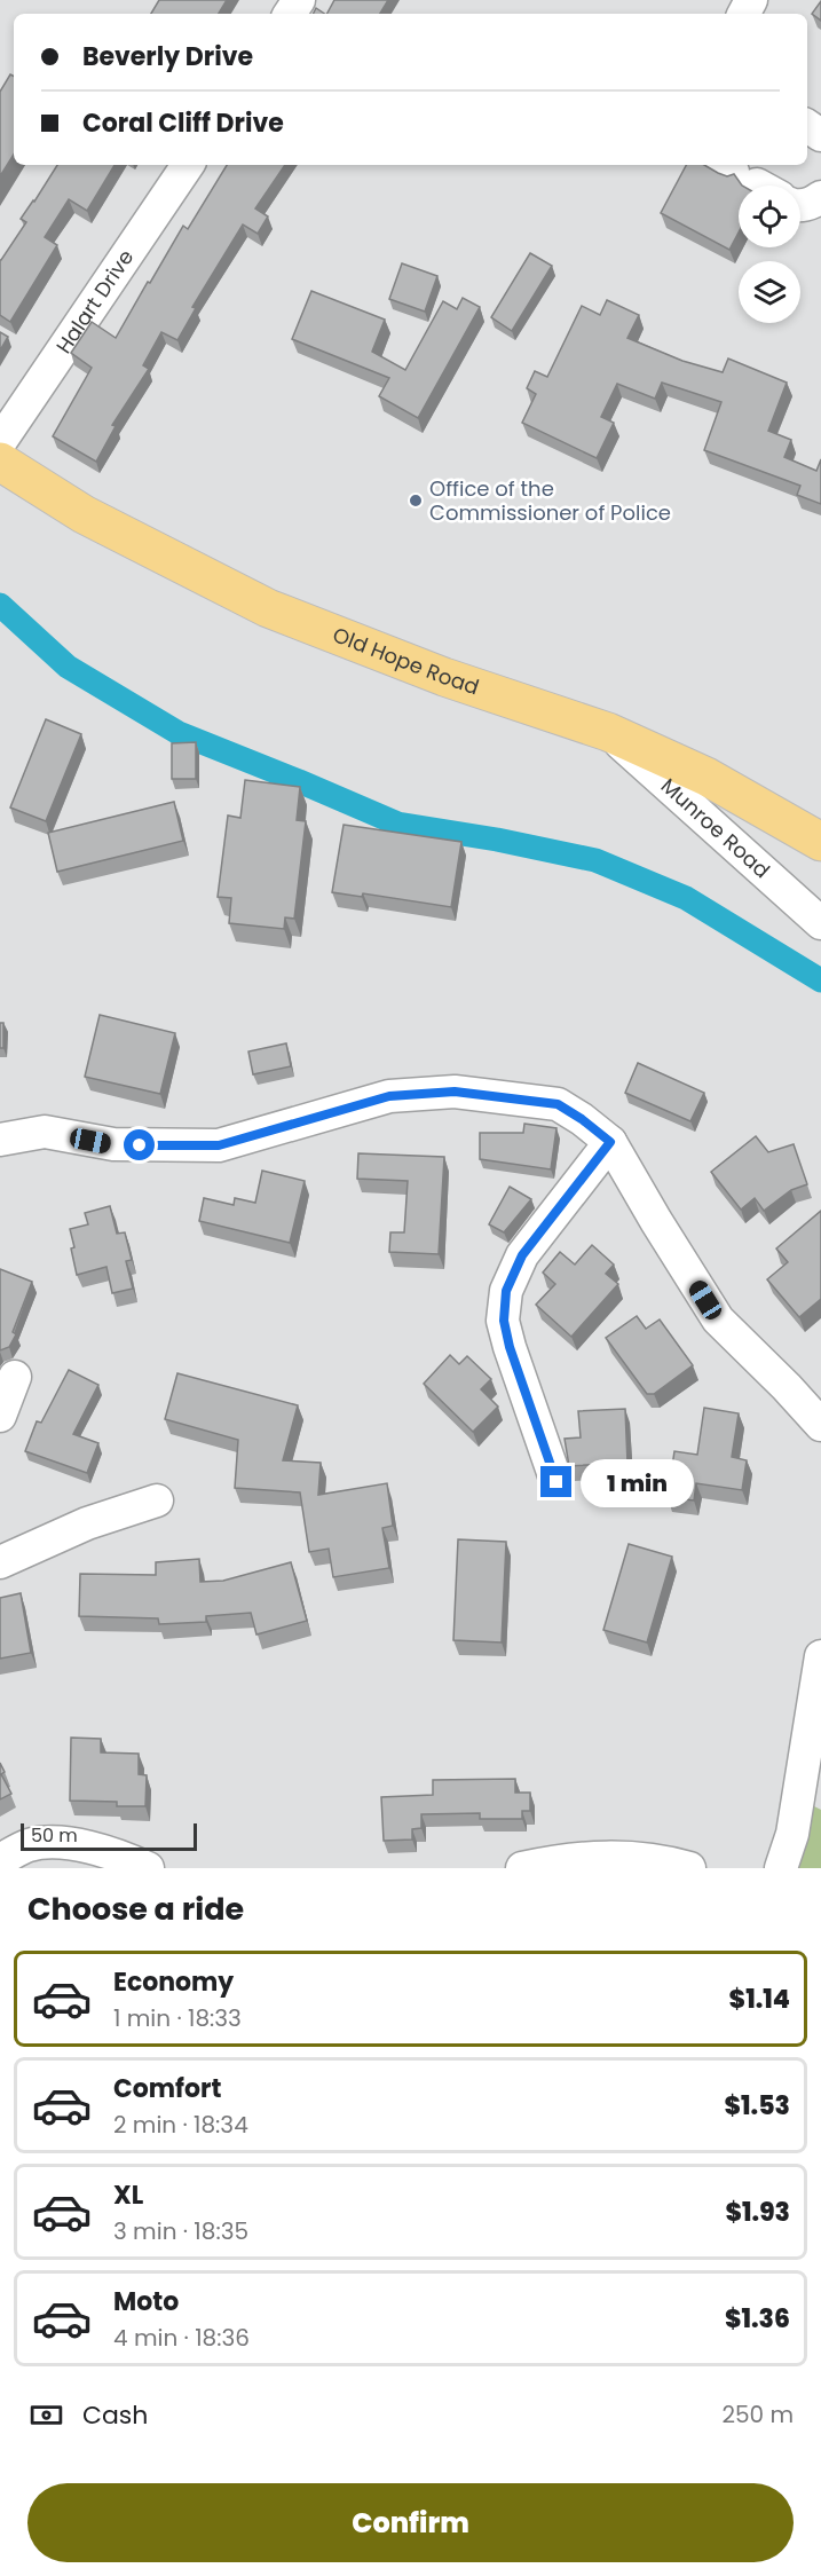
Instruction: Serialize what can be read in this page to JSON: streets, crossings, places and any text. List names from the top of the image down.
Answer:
{
  "streets": {
    "main road": ["Old Hope Road"],
    "street": ["Halart Drive", "Munroe Road"]
  },
  "crossings": [
    ["Old Hope Road", "Munroe Road"]
  ],
  "places": ["Office of the Commissioner of Police"],
  "scale_bar": "50 m",
  "page": {
    "banner": ["Beverly Drive", "Coral Cliff Drive"],
    "bubble": "1 min",
    "scale": "50 m",
    "heading": "Choose a ride",
    "list": [
      {
        "name": "Economy",
        "note": "1 min · 18:33",
        "value": "$1.14"
      },
      {
        "name": "Comfort",
        "note": "2 min · 18:34",
        "value": "$1.53"
      },
      {
        "name": "XL",
        "note": "3 min · 18:35",
        "value": "$1.93"
      },
      {
        "name": "Moto",
        "note": "4 min · 18:36",
        "value": "$1.36"
      }
    ],
    "pay": ["Cash", "250 m"],
    "buttons": "Confirm"
  }
}
